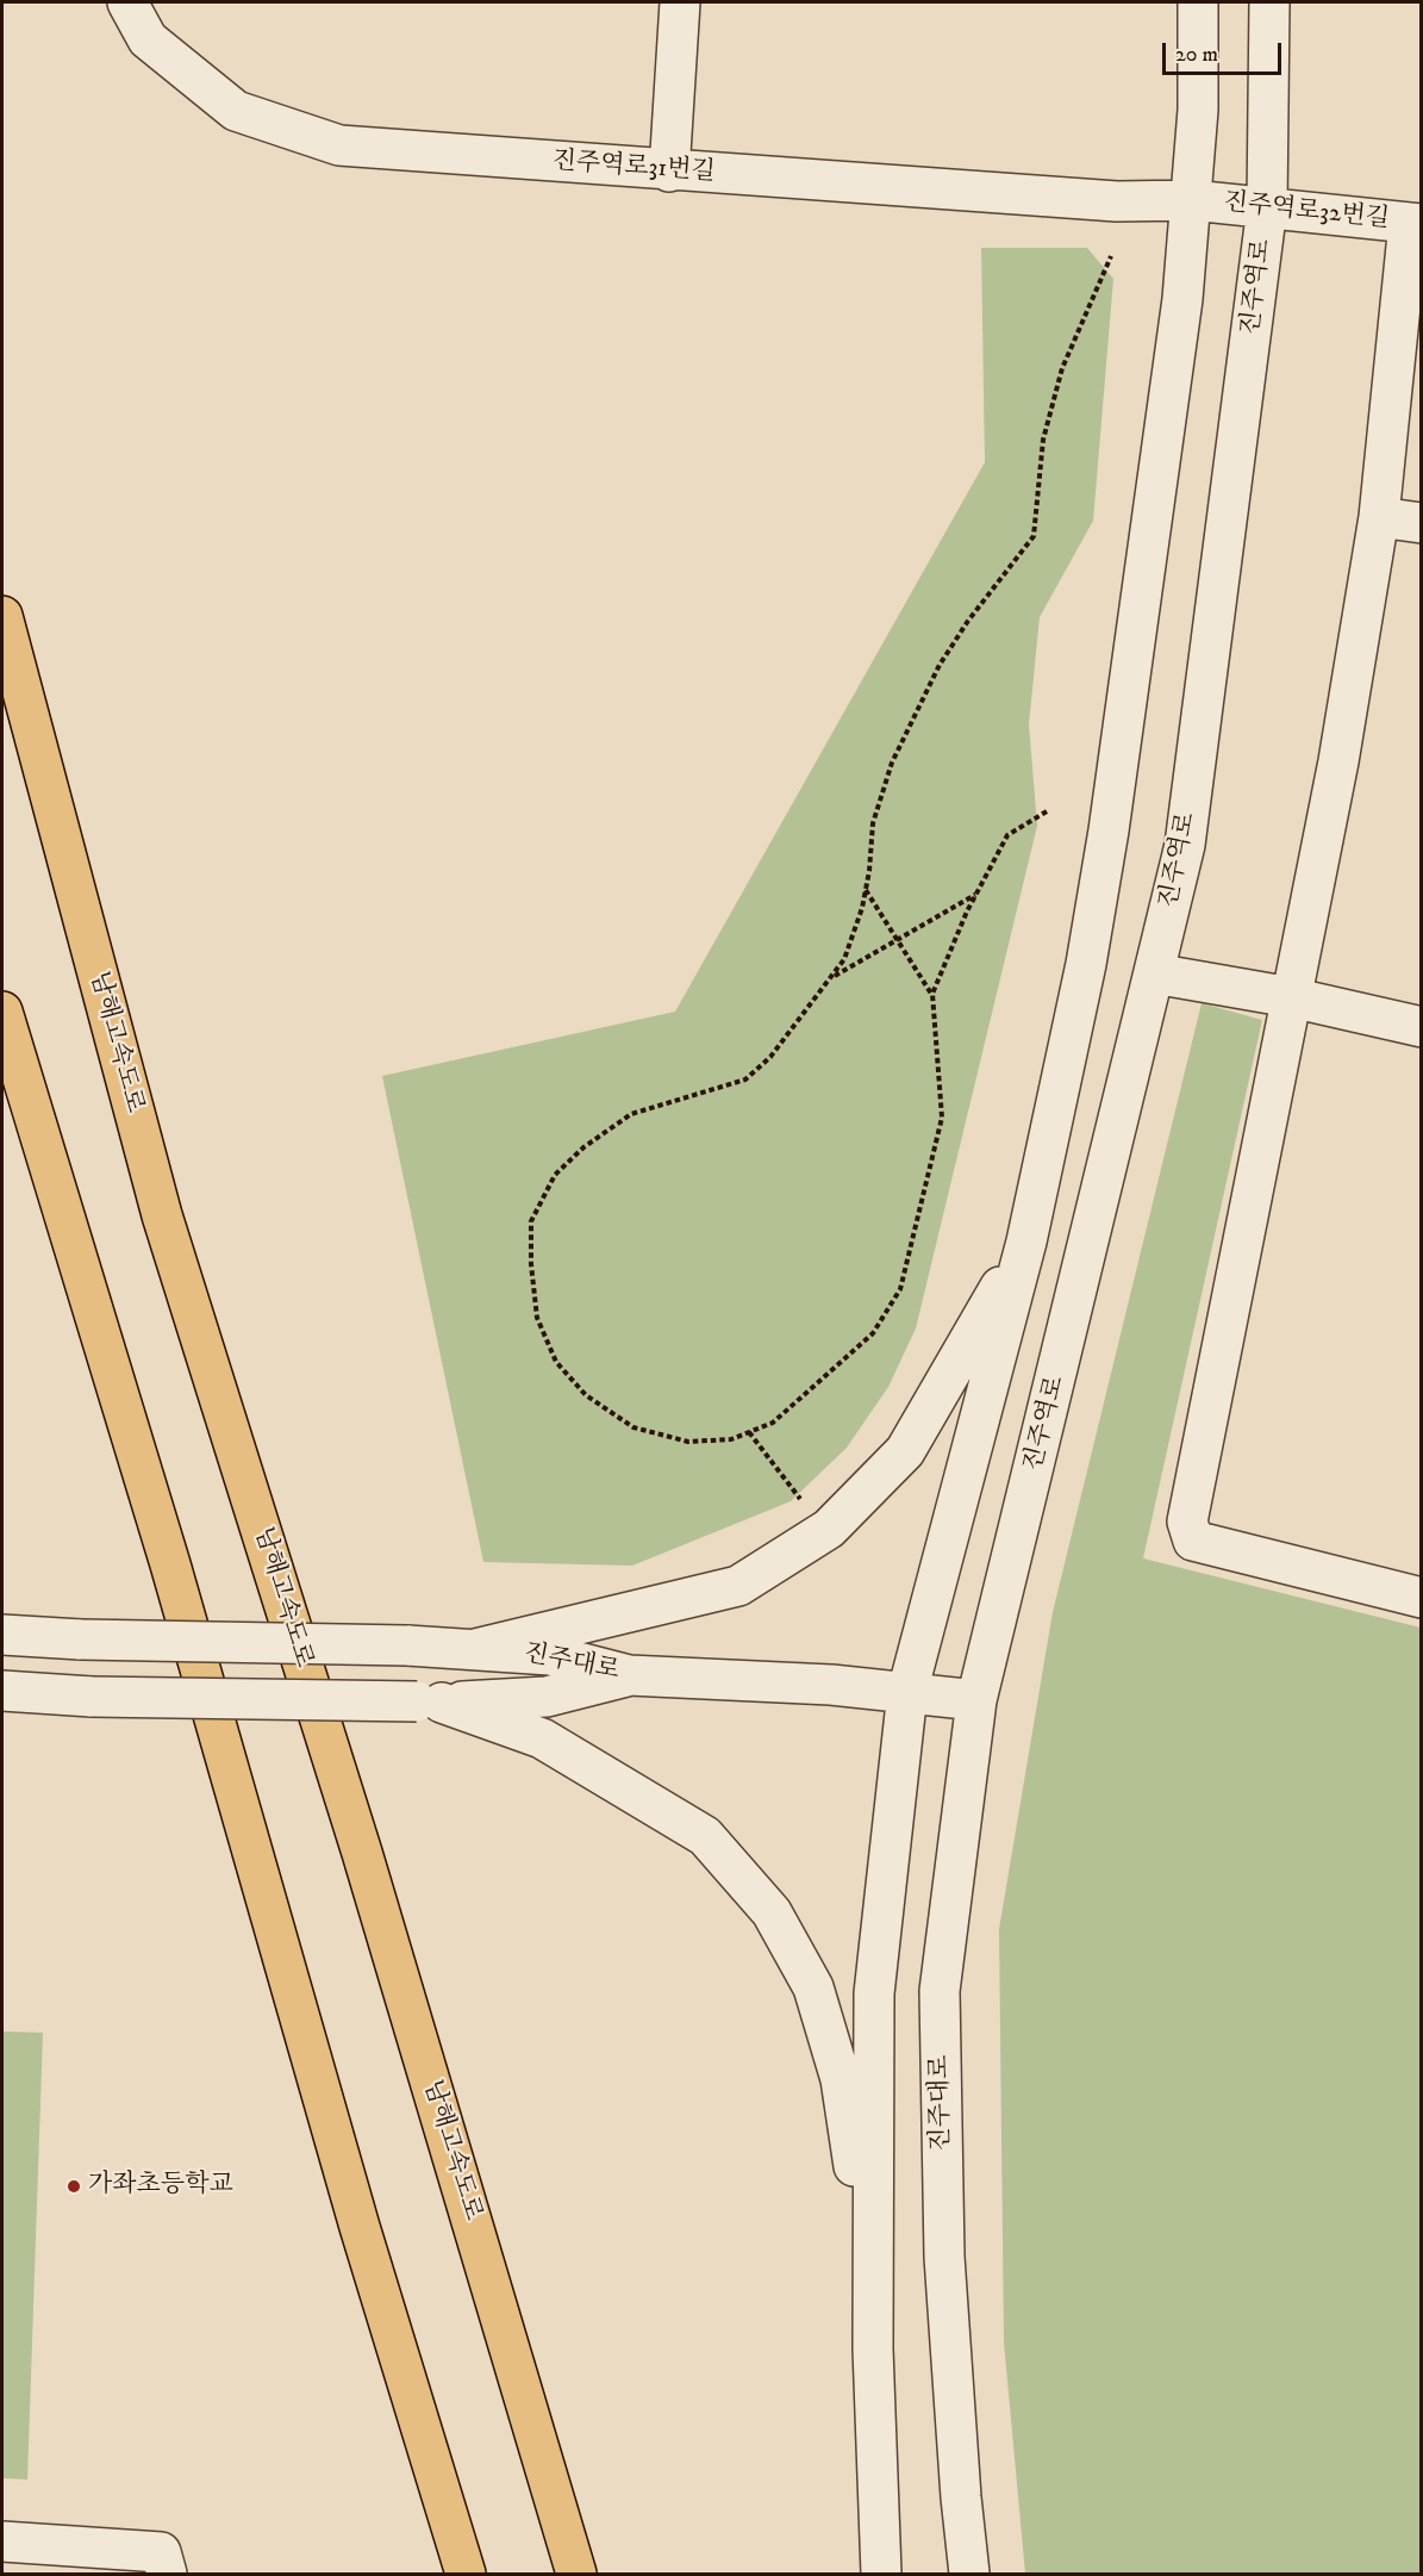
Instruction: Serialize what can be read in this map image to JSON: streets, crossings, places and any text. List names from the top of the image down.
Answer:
{
  "streets": {
    "highway": ["남해고속도로"],
    "street": [
      "진주역로31번길",
      "진주역로32번길",
      "진주역로",
      "진주대로"
    ]
  },
  "crossings": [
    ["진주역로31번길", "진주역로32번길"],
    ["진주역로32번길", "진주역로"],
    ["진주역로", "진주대로"]
  ],
  "places": ["가좌초등학교"],
  "scale_bar": "20 m"
}
